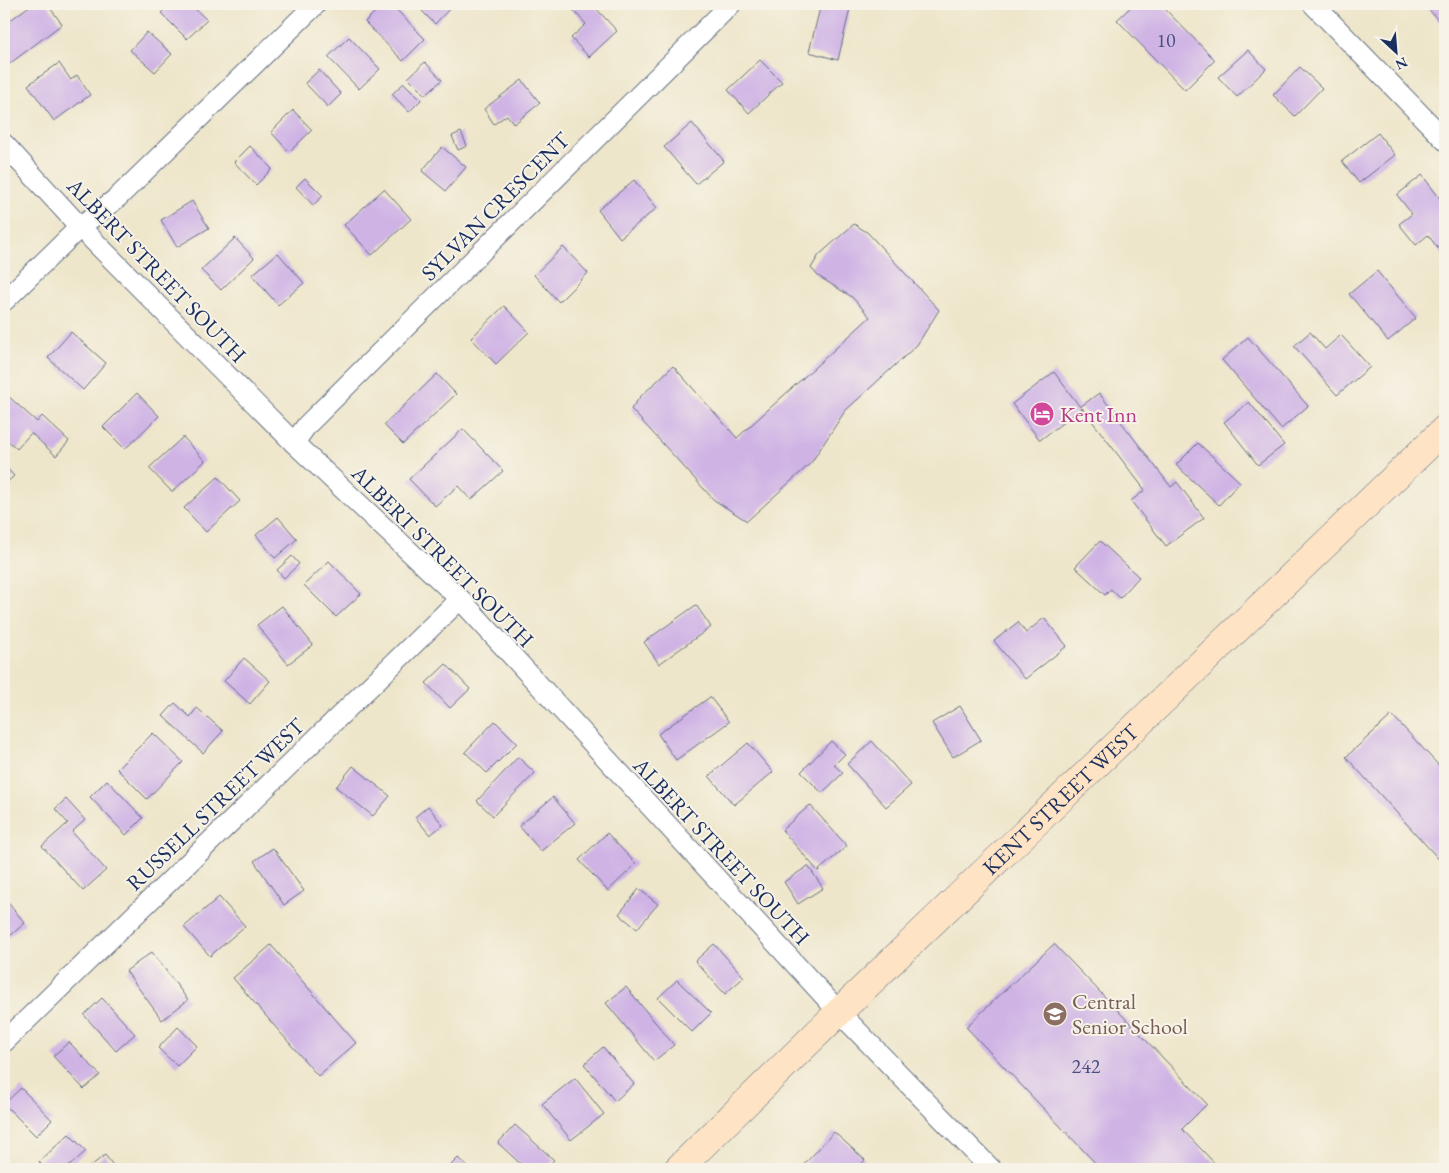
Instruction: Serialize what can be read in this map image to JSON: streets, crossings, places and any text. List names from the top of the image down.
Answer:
{
  "streets": {
    "main road": ["KENT STREET WEST"],
    "street": ["SYLVAN CRESCENT", "ALBERT STREET SOUTH", "RUSSELL STREET WEST"]
  },
  "crossings": [
    ["SYLVAN CRESCENT", "ALBERT STREET SOUTH"],
    ["ALBERT STREET SOUTH", "KENT STREET WEST"],
    ["ALBERT STREET SOUTH", "RUSSELL STREET WEST"]
  ],
  "places": {
    "hotel": ["Kent Inn"],
    "school or university": ["Central Senior School"]
  },
  "house_numbers": ["10", "242"],
  "north": "bottom right"
}
